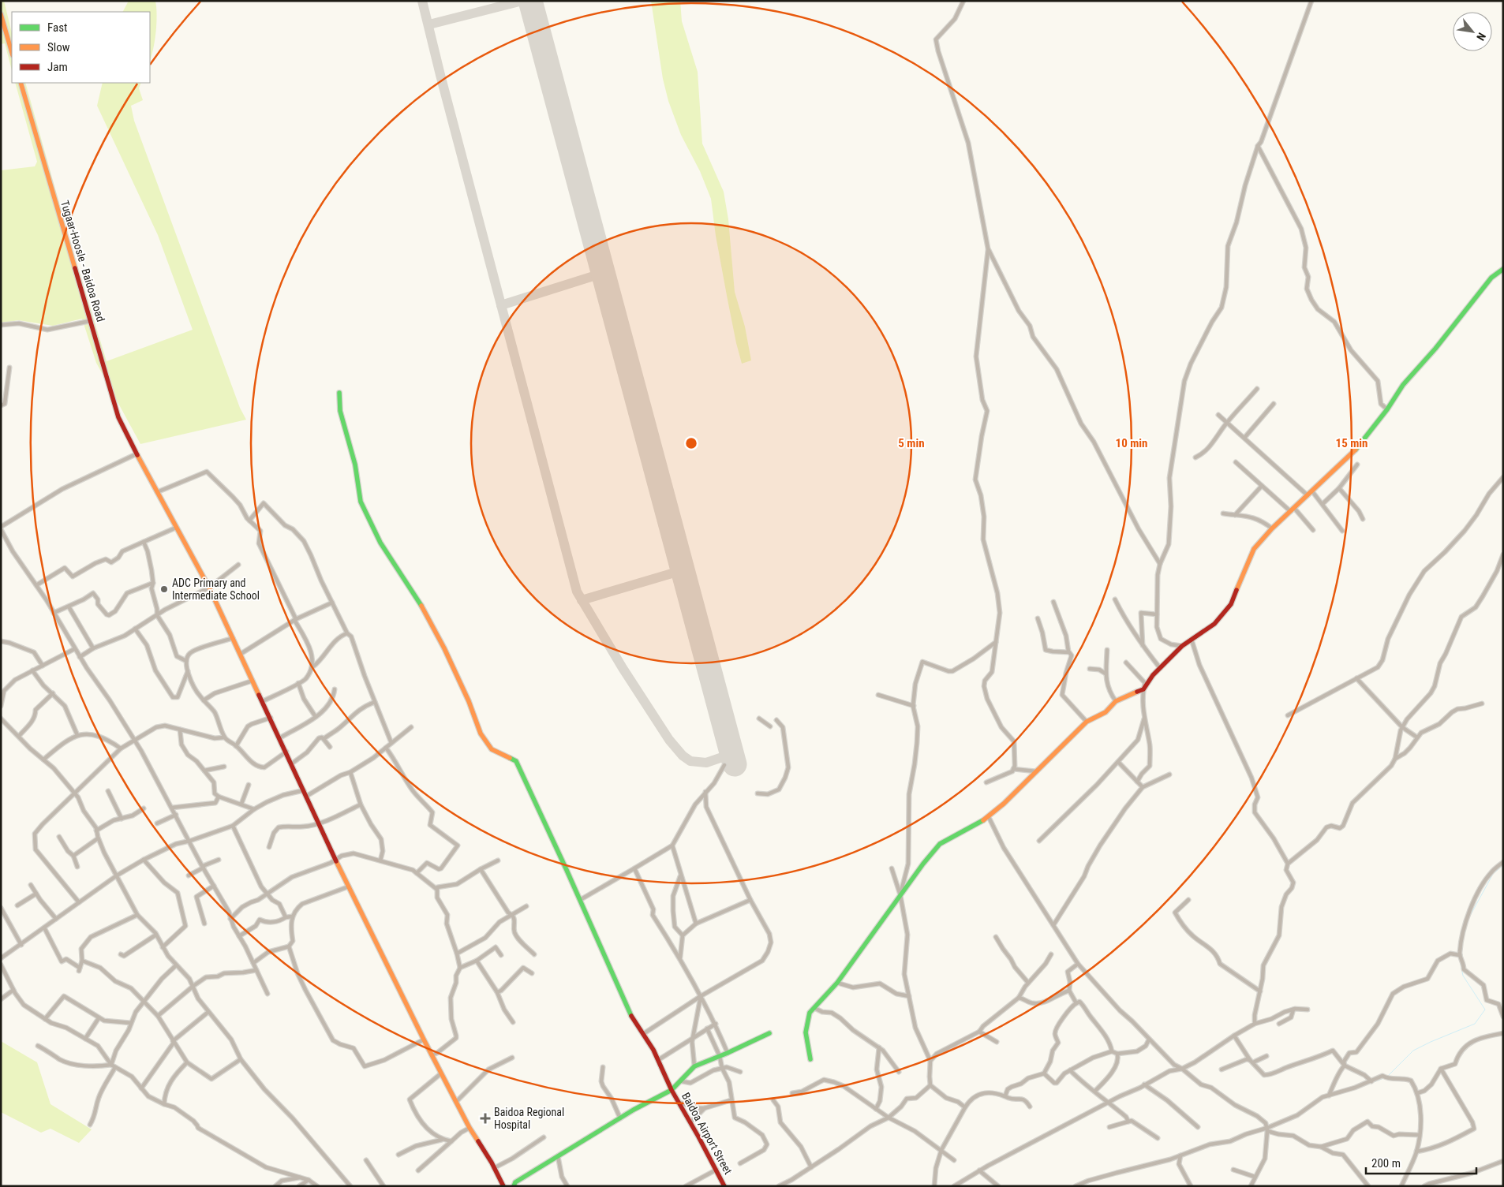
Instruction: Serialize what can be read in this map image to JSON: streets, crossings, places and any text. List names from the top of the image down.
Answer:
{
  "streets": {
    "street": ["Tugaar-Hoosle - Baidoa Road", "Baidoa Airport Street"]
  },
  "places": {
    "other": ["ADC Primary and Intermediate School"],
    "health": ["Baidoa Regional Hospital"]
  },
  "legend": ["Fast", "Slow", "Jam"],
  "scale_bar": "200 m",
  "north": "bottom right",
  "rings": ["5 min", "10 min", "15 min"]
}
